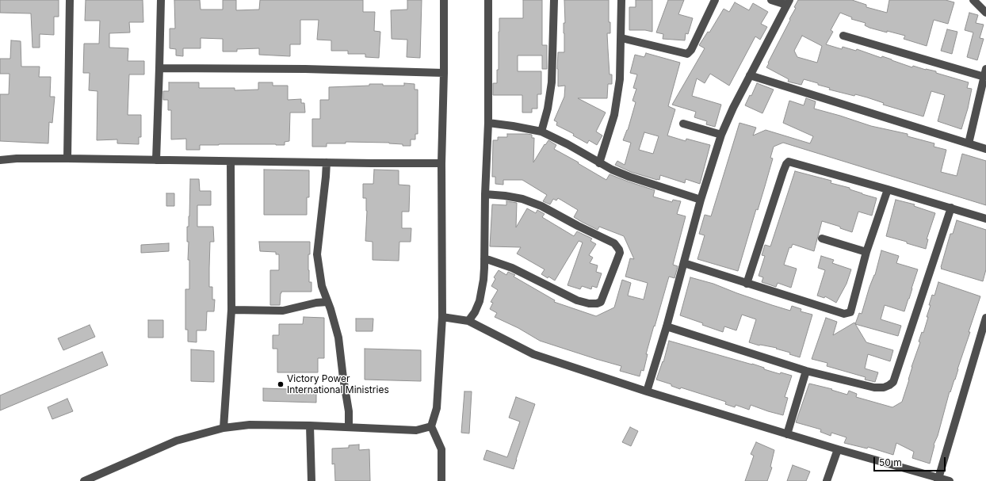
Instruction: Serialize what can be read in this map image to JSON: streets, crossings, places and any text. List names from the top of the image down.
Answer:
{
  "places": ["Victory Power International Ministries"],
  "scale_bar": "50 m"
}
